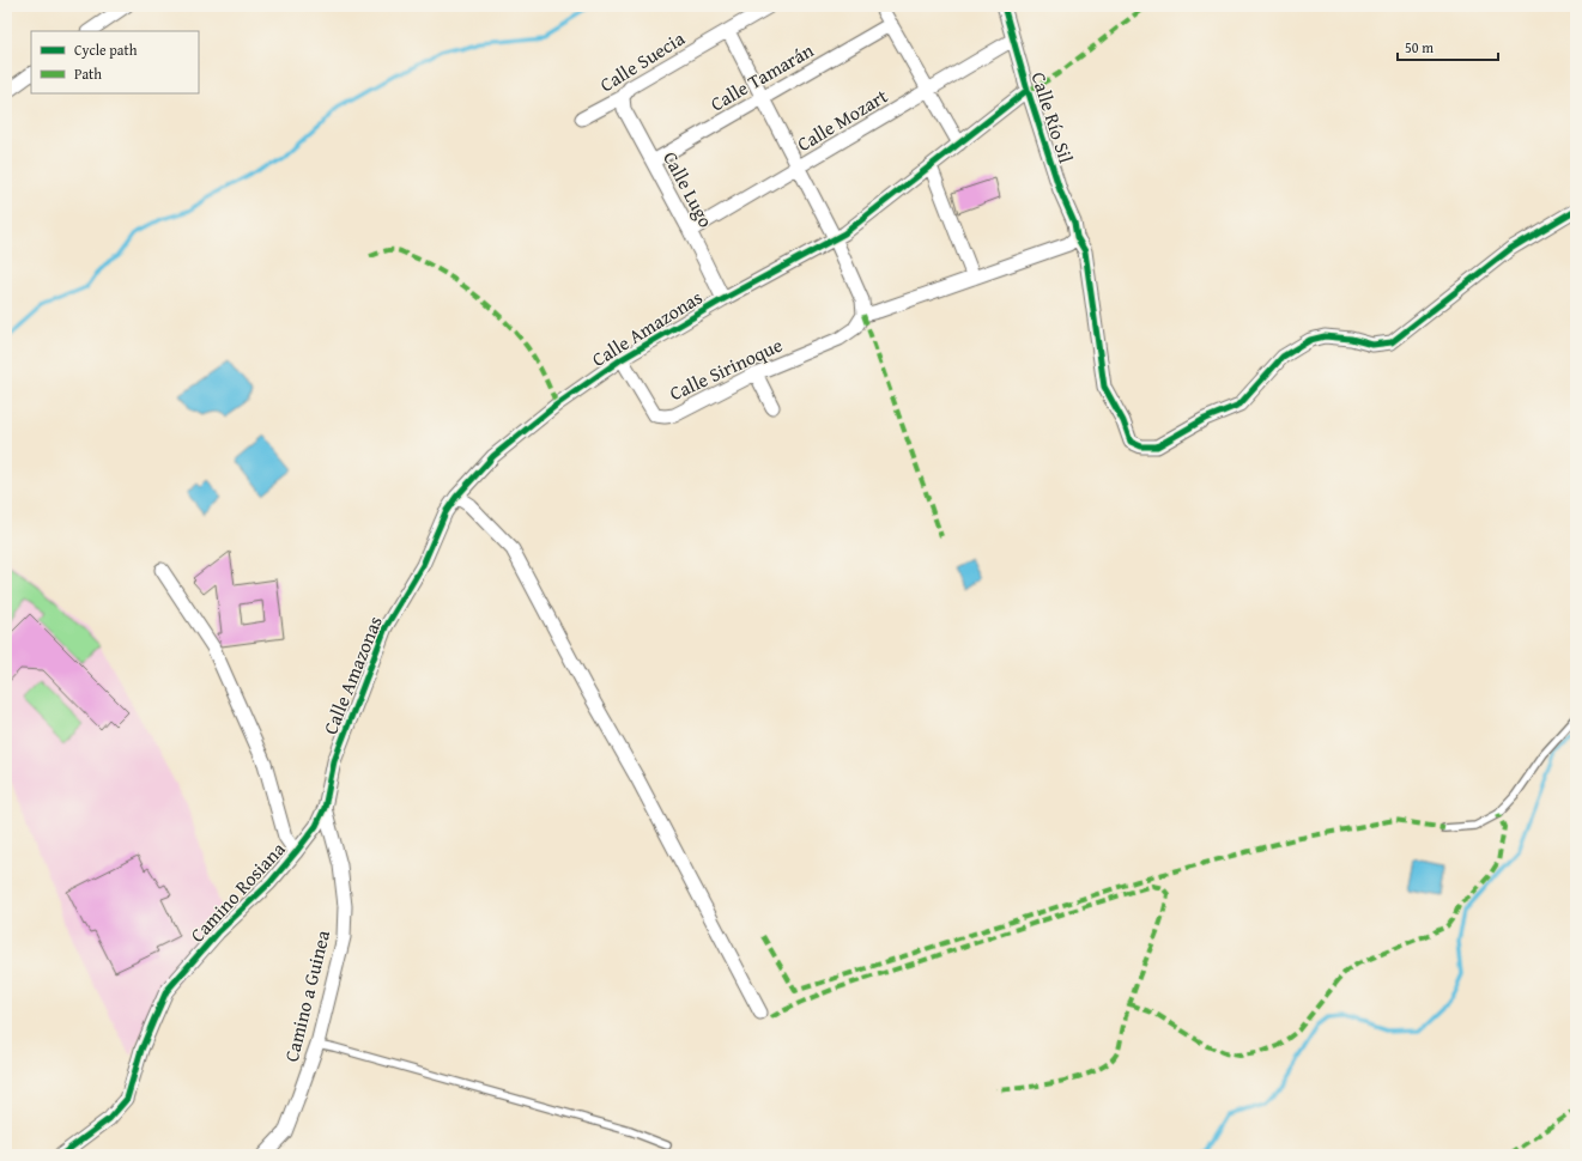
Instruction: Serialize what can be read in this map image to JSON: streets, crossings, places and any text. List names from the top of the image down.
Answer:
{
  "streets": {
    "street": [
      "Calle Suecia",
      "Calle Tamarán",
      "Calle Río Sil",
      "Calle Mozart",
      "Calle Lugo",
      "Calle Amazonas",
      "Calle Sirinoque",
      "Camino Rosiana",
      "Camino a Guinea"
    ]
  },
  "crossings": [
    ["Calle Suecia", "Calle Lugo"],
    ["Calle Tamarán", "Calle Lugo"],
    ["Calle Río Sil", "Calle Mozart"],
    ["Calle Río Sil", "Calle Amazonas"],
    ["Calle Mozart", "Calle Lugo"],
    ["Calle Lugo", "Calle Amazonas"],
    ["Calle Amazonas", "Calle Sirinoque"],
    ["Calle Amazonas", "Camino Rosiana"],
    ["Calle Amazonas", "Camino a Guinea"],
    ["Camino Rosiana", "Camino a Guinea"]
  ],
  "legend": ["Cycle path", "Path"],
  "scale_bar": "50 m"
}
